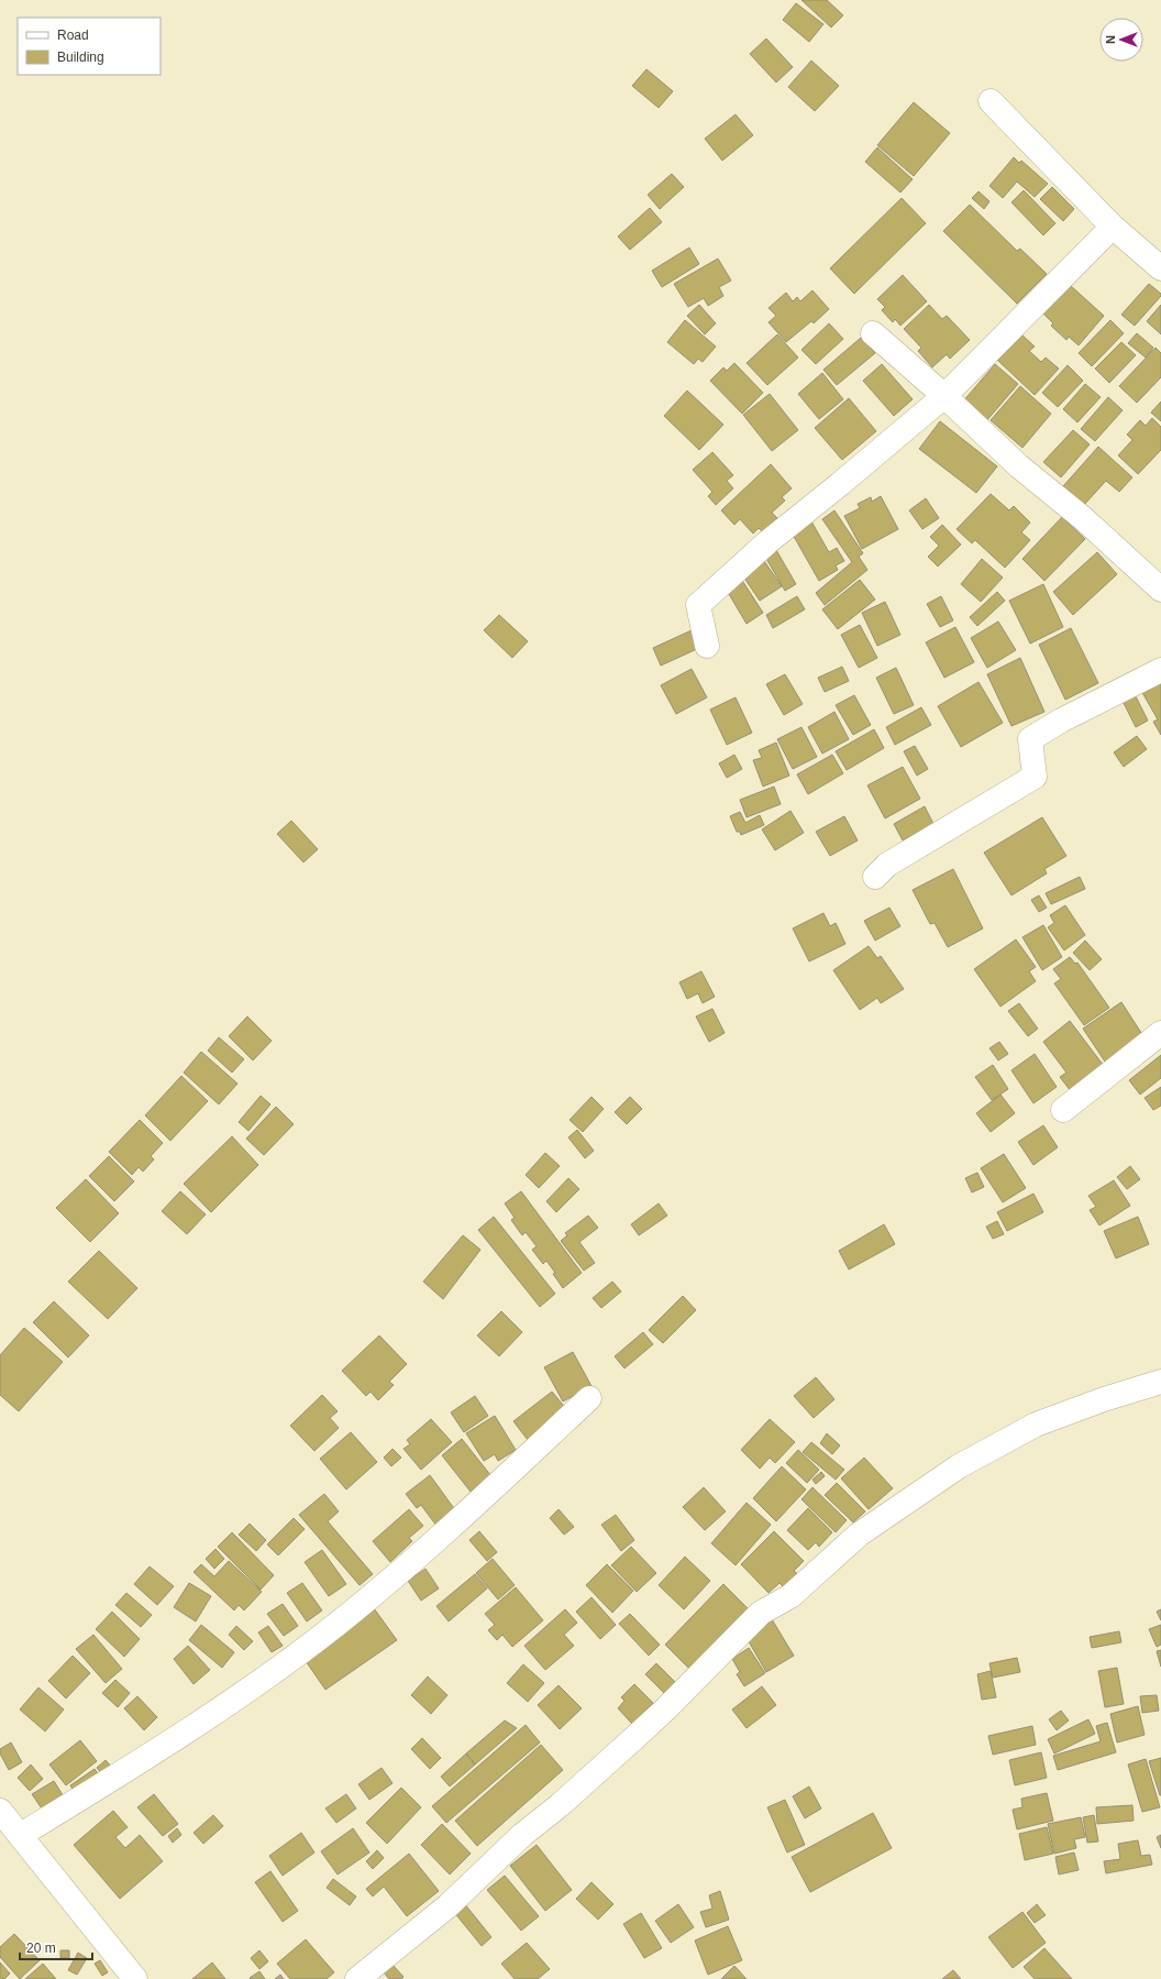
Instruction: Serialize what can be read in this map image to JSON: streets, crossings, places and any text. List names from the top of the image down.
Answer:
{
  "legend": ["Road", "Building"],
  "scale_bar": "20 m",
  "north": "left"
}
